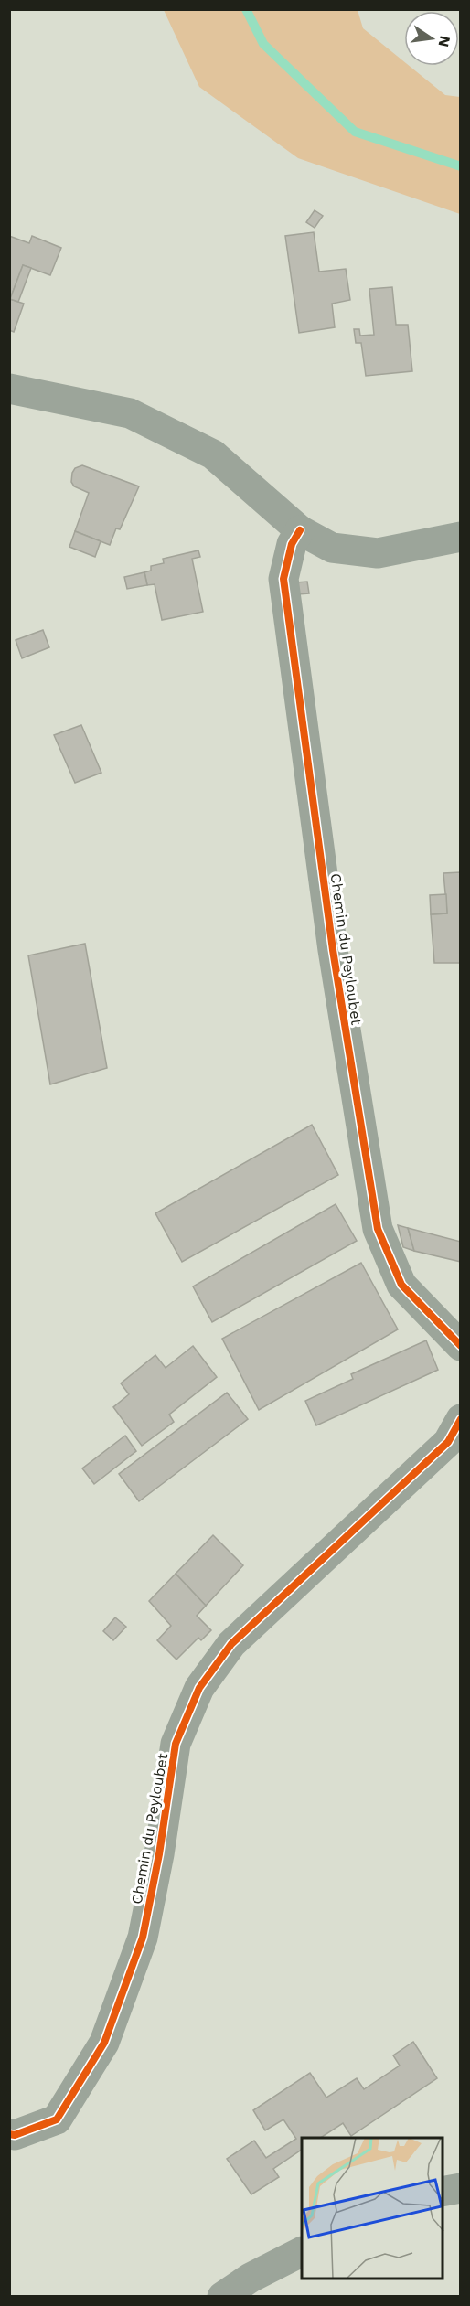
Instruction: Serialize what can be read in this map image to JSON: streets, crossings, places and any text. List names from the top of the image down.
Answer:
{
  "streets": {
    "street": ["Chemin du Peyloubet"]
  },
  "north": "right"
}
